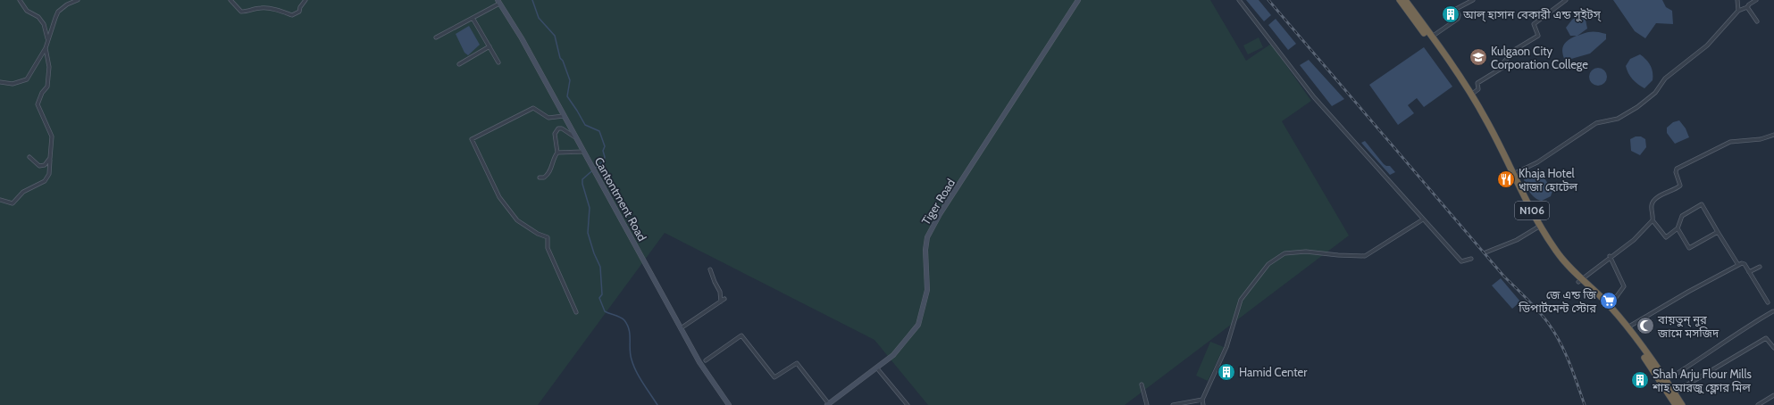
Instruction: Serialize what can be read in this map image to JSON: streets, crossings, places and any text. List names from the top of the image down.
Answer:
{
  "streets": {
    "highway": ["N106"],
    "street": ["Cantontment Road", "Tiger Road"]
  },
  "places": {
    "building": ["আল্ হাসান বেকারী এন্ড সুইটস্", "Hamid Center", "Shah Arju Flour Mills শাহ আরজু ফ্লোর মিল"],
    "school or university": ["Kulgaon City Corporation College"],
    "restaurant": ["Khaja Hotel খাজা হোটেল"],
    "supermarket": ["জে এন্ড জি ডিপার্টমেন্ট স্টোর"],
    "mosque": ["বায়তুন্ নুর জামে মসজিদ"]
  }
}
